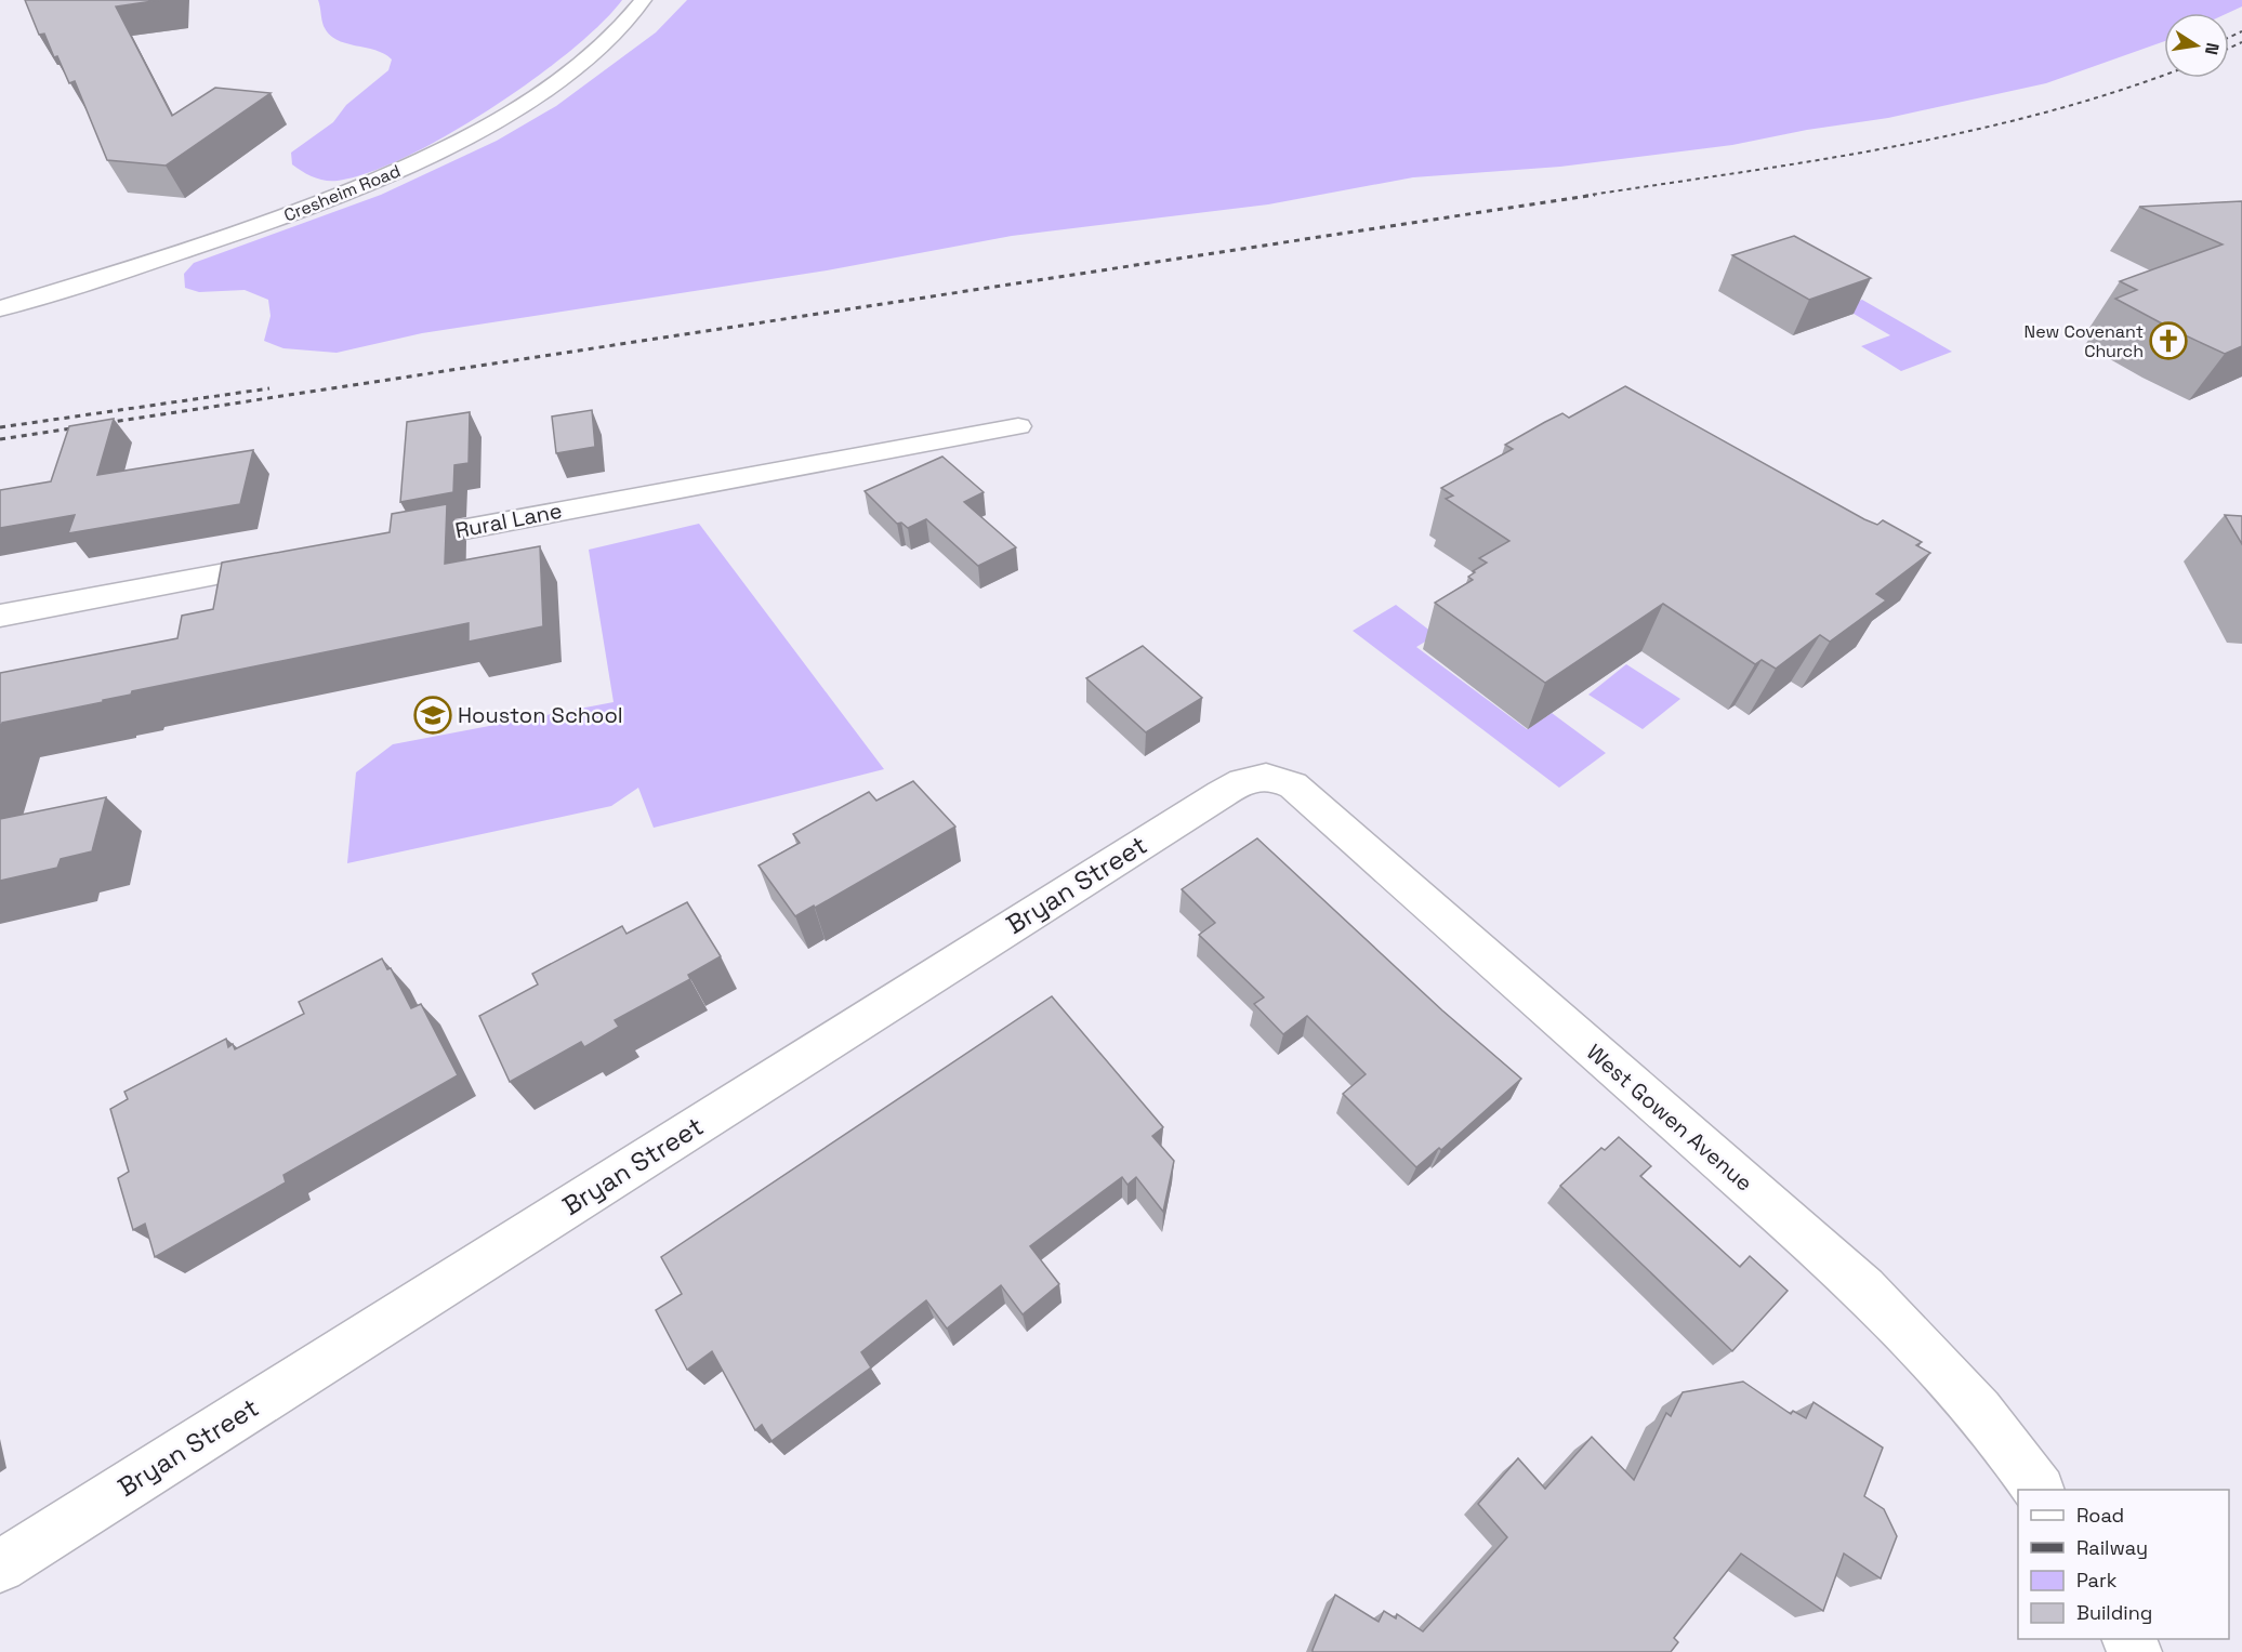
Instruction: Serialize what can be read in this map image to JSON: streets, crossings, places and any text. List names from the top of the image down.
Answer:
{
  "streets": {
    "street": [
      "Cresheim Road",
      "Rural Lane",
      "Bryan Street",
      "West Gowen Avenue"
    ]
  },
  "crossings": [
    ["Bryan Street", "West Gowen Avenue"]
  ],
  "places": {
    "church": ["New Covenant Church"],
    "school or university": ["Houston School"]
  },
  "legend": [
    "Road",
    "Railway",
    "Park",
    "Building"
  ],
  "north": "right"
}
